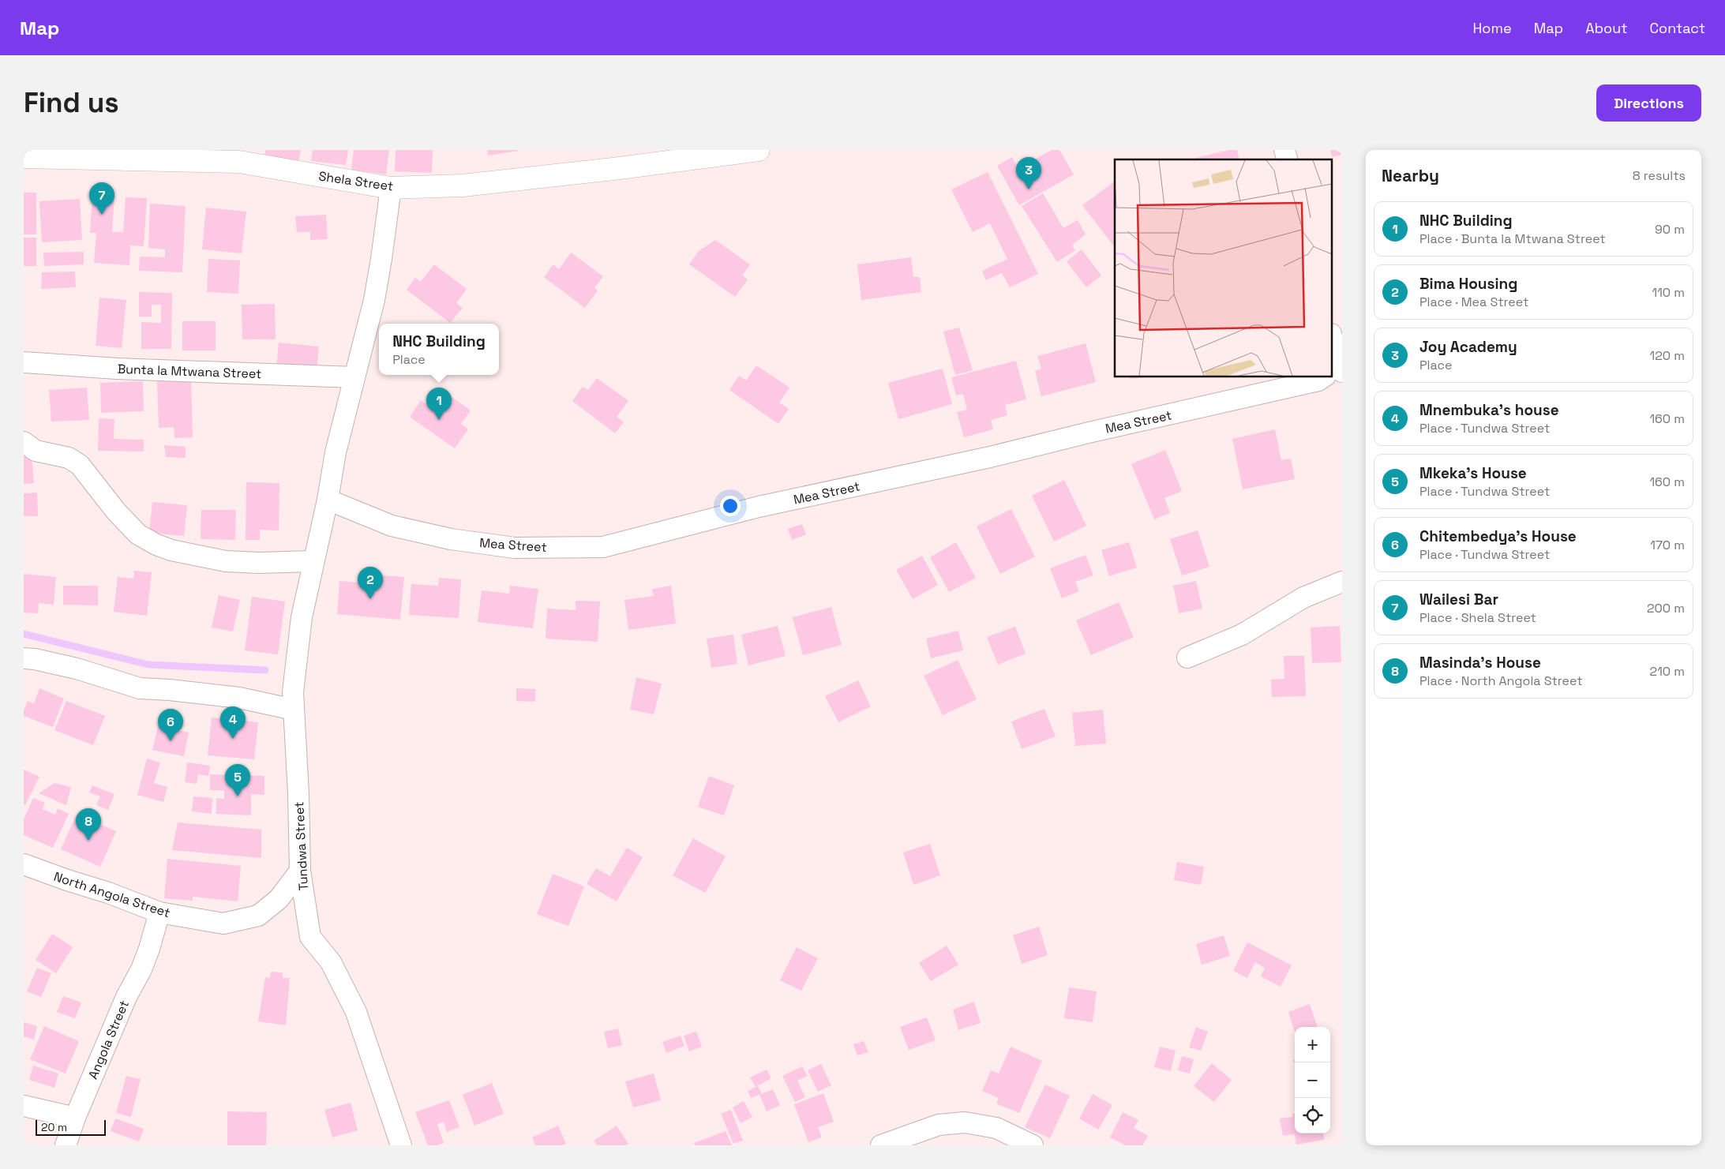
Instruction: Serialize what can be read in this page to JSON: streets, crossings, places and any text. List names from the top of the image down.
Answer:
{
  "streets": {
    "main road": ["Shela Street"],
    "street": [
      "Bunta la Mtwana Street",
      "Mea Street",
      "Tundwa Street",
      "North Angola Street",
      "Angola Street"
    ]
  },
  "crossings": [
    ["Shela Street", "Tundwa Street"],
    ["Bunta la Mtwana Street", "Tundwa Street"],
    ["Mea Street", "Tundwa Street"],
    ["Tundwa Street", "North Angola Street"],
    ["North Angola Street", "Angola Street"]
  ],
  "scale_bar": "20 m",
  "page": {
    "header": "Map",
    "nav": [
      "Home",
      "Map",
      "About",
      "Contact"
    ],
    "buttons": "Directions",
    "title": "Find us",
    "heading": ["Nearby", "8 results"],
    "pins": [
      "3",
      "7",
      "1",
      "2",
      "4",
      "6",
      "5",
      "8"
    ],
    "list": [
      {
        "mark": "1",
        "name": "NHC Building",
        "note": "Place · Bunta la Mtwana Street",
        "value": "90 m"
      },
      {
        "mark": "2",
        "name": "Bima Housing",
        "note": "Place · Mea Street",
        "value": "110 m"
      },
      {
        "mark": "3",
        "name": "Joy Academy",
        "note": "Place",
        "value": "120 m"
      },
      {
        "mark": "4",
        "name": "Mnembuka's house",
        "note": "Place · Tundwa Street",
        "value": "160 m"
      },
      {
        "mark": "5",
        "name": "Mkeka's House",
        "note": "Place · Tundwa Street",
        "value": "160 m"
      },
      {
        "mark": "6",
        "name": "Chitembedya's House",
        "note": "Place · Tundwa Street",
        "value": "170 m"
      },
      {
        "mark": "7",
        "name": "Wailesi Bar",
        "note": "Place · Shela Street",
        "value": "200 m"
      },
      {
        "mark": "8",
        "name": "Masinda's House",
        "note": "Place · North Angola Street",
        "value": "210 m"
      }
    ],
    "popup": ["NHC Building", "Place"],
    "map_buttons": ["+", "−"],
    "scale": "20 m"
  }
}
